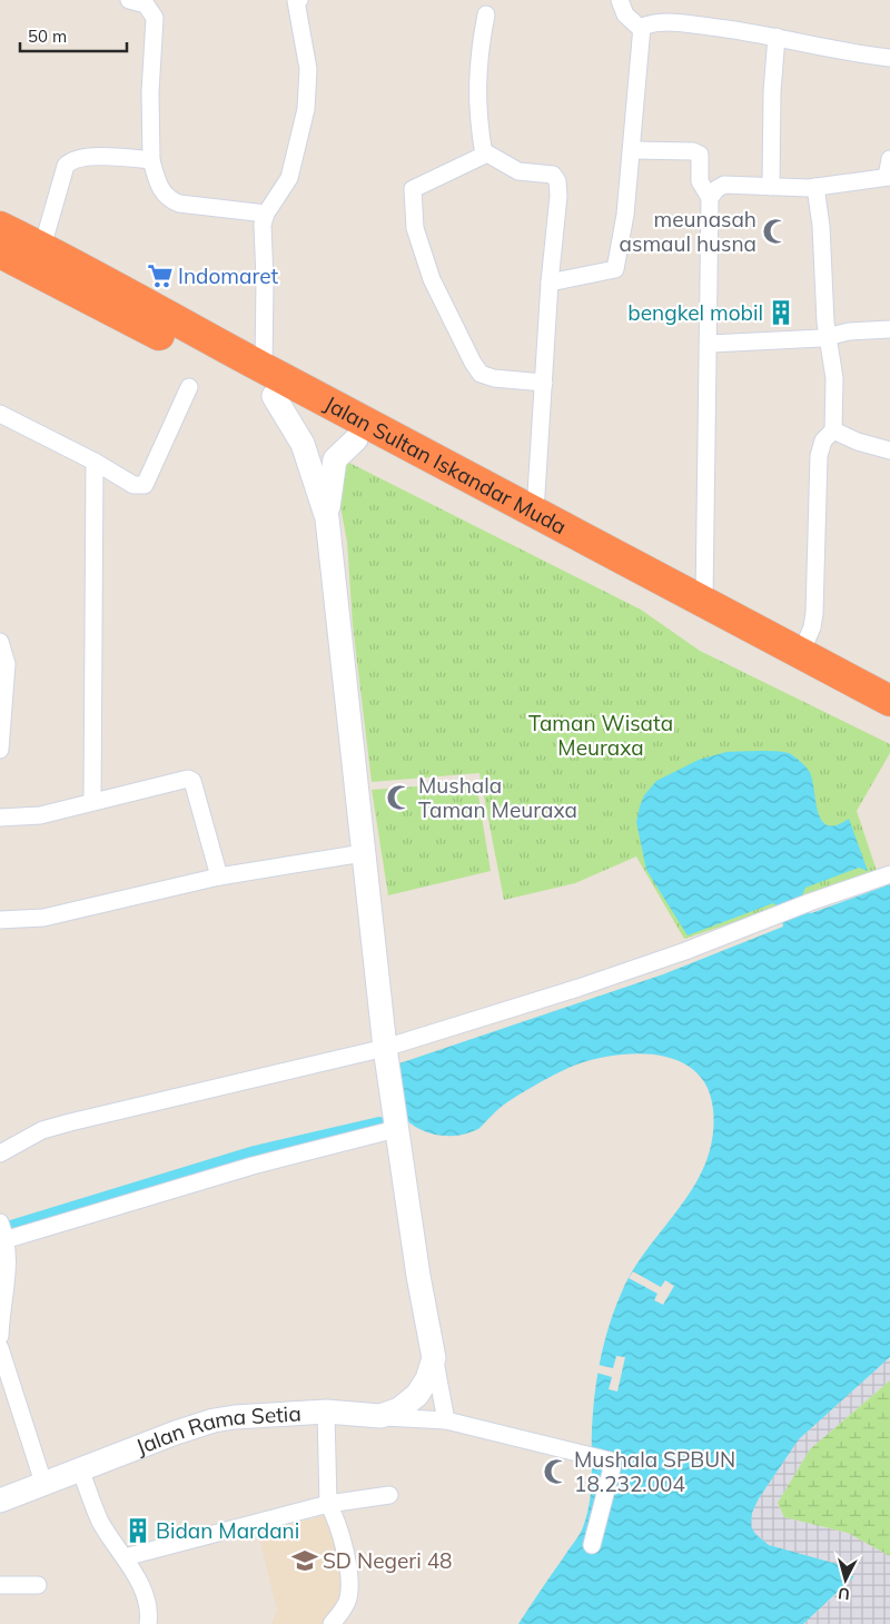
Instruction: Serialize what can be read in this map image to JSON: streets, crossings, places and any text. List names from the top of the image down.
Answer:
{
  "streets": {
    "highway": ["Jalan Sultan Iskandar Muda"],
    "street": ["Jalan Rama Setia"]
  },
  "parks": ["Taman Wisata Meuraxa"],
  "places": {
    "mosque": ["meunasah asmaul husna", "Mushala Taman Meuraxa", "Mushala SPBUN 18.232.004"],
    "supermarket": ["Indomaret"],
    "building": ["bengkel mobil", "Bidan Mardani"],
    "school or university": ["SD Negeri 48"]
  },
  "scale_bar": "50 m",
  "north": "bottom"
}
